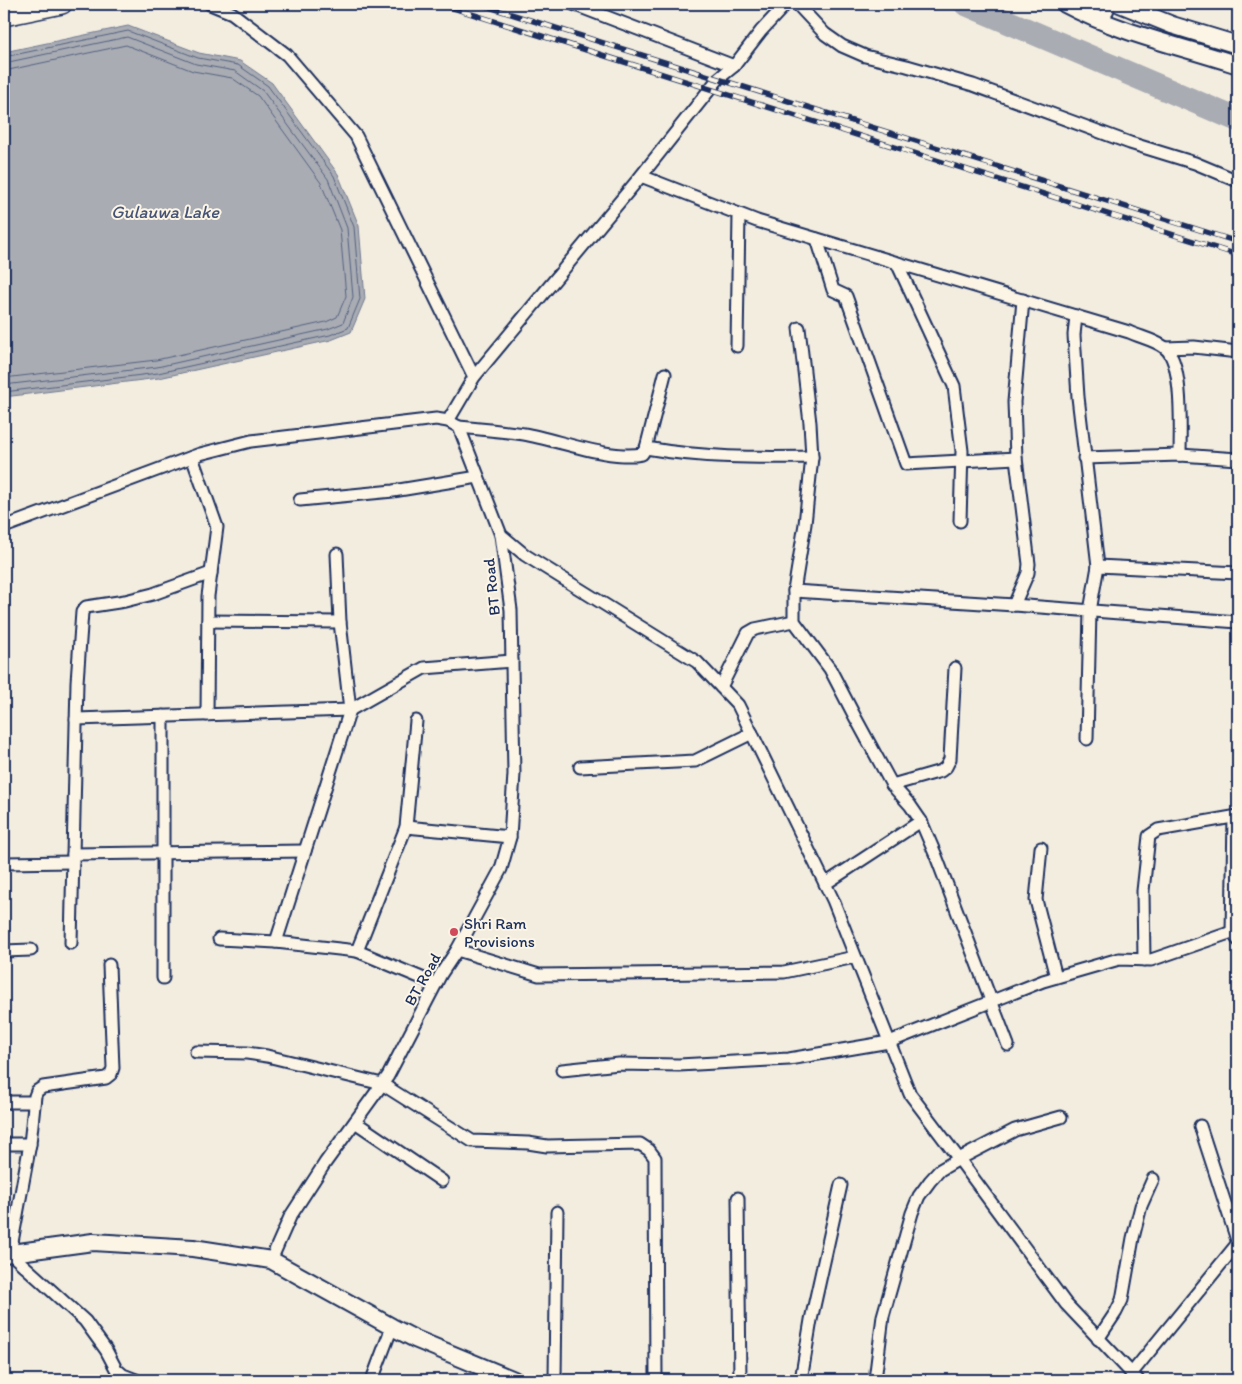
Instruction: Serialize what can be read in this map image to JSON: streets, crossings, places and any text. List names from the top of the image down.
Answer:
{
  "streets": {
    "street": ["BT Road"]
  },
  "water": ["Gulauwa Lake"],
  "places": ["Shri Ram Provisions"]
}
